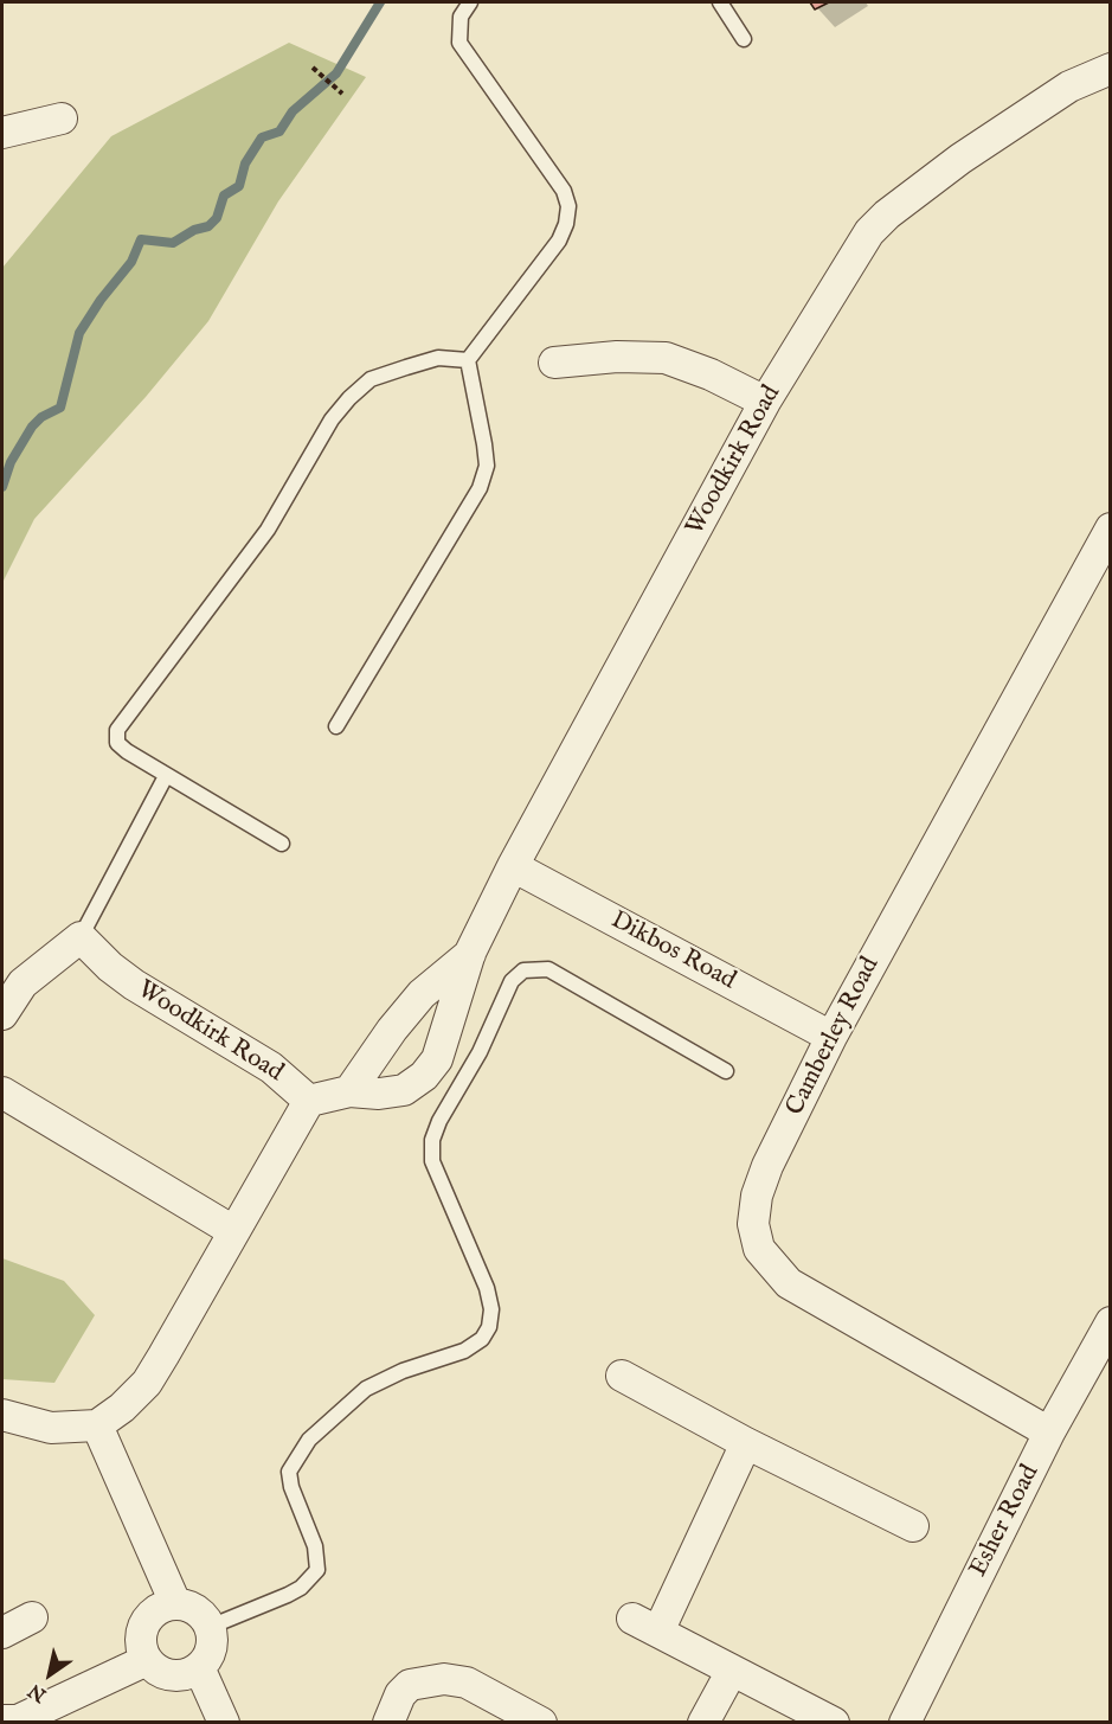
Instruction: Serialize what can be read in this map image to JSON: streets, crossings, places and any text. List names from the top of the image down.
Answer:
{
  "streets": {
    "street": [
      "Woodkirk Road",
      "Dikbos Road",
      "Camberley Road",
      "Esher Road"
    ]
  },
  "crossings": [
    ["Woodkirk Road", "Dikbos Road"],
    ["Dikbos Road", "Camberley Road"],
    ["Camberley Road", "Esher Road"]
  ],
  "north": "bottom left"
}
